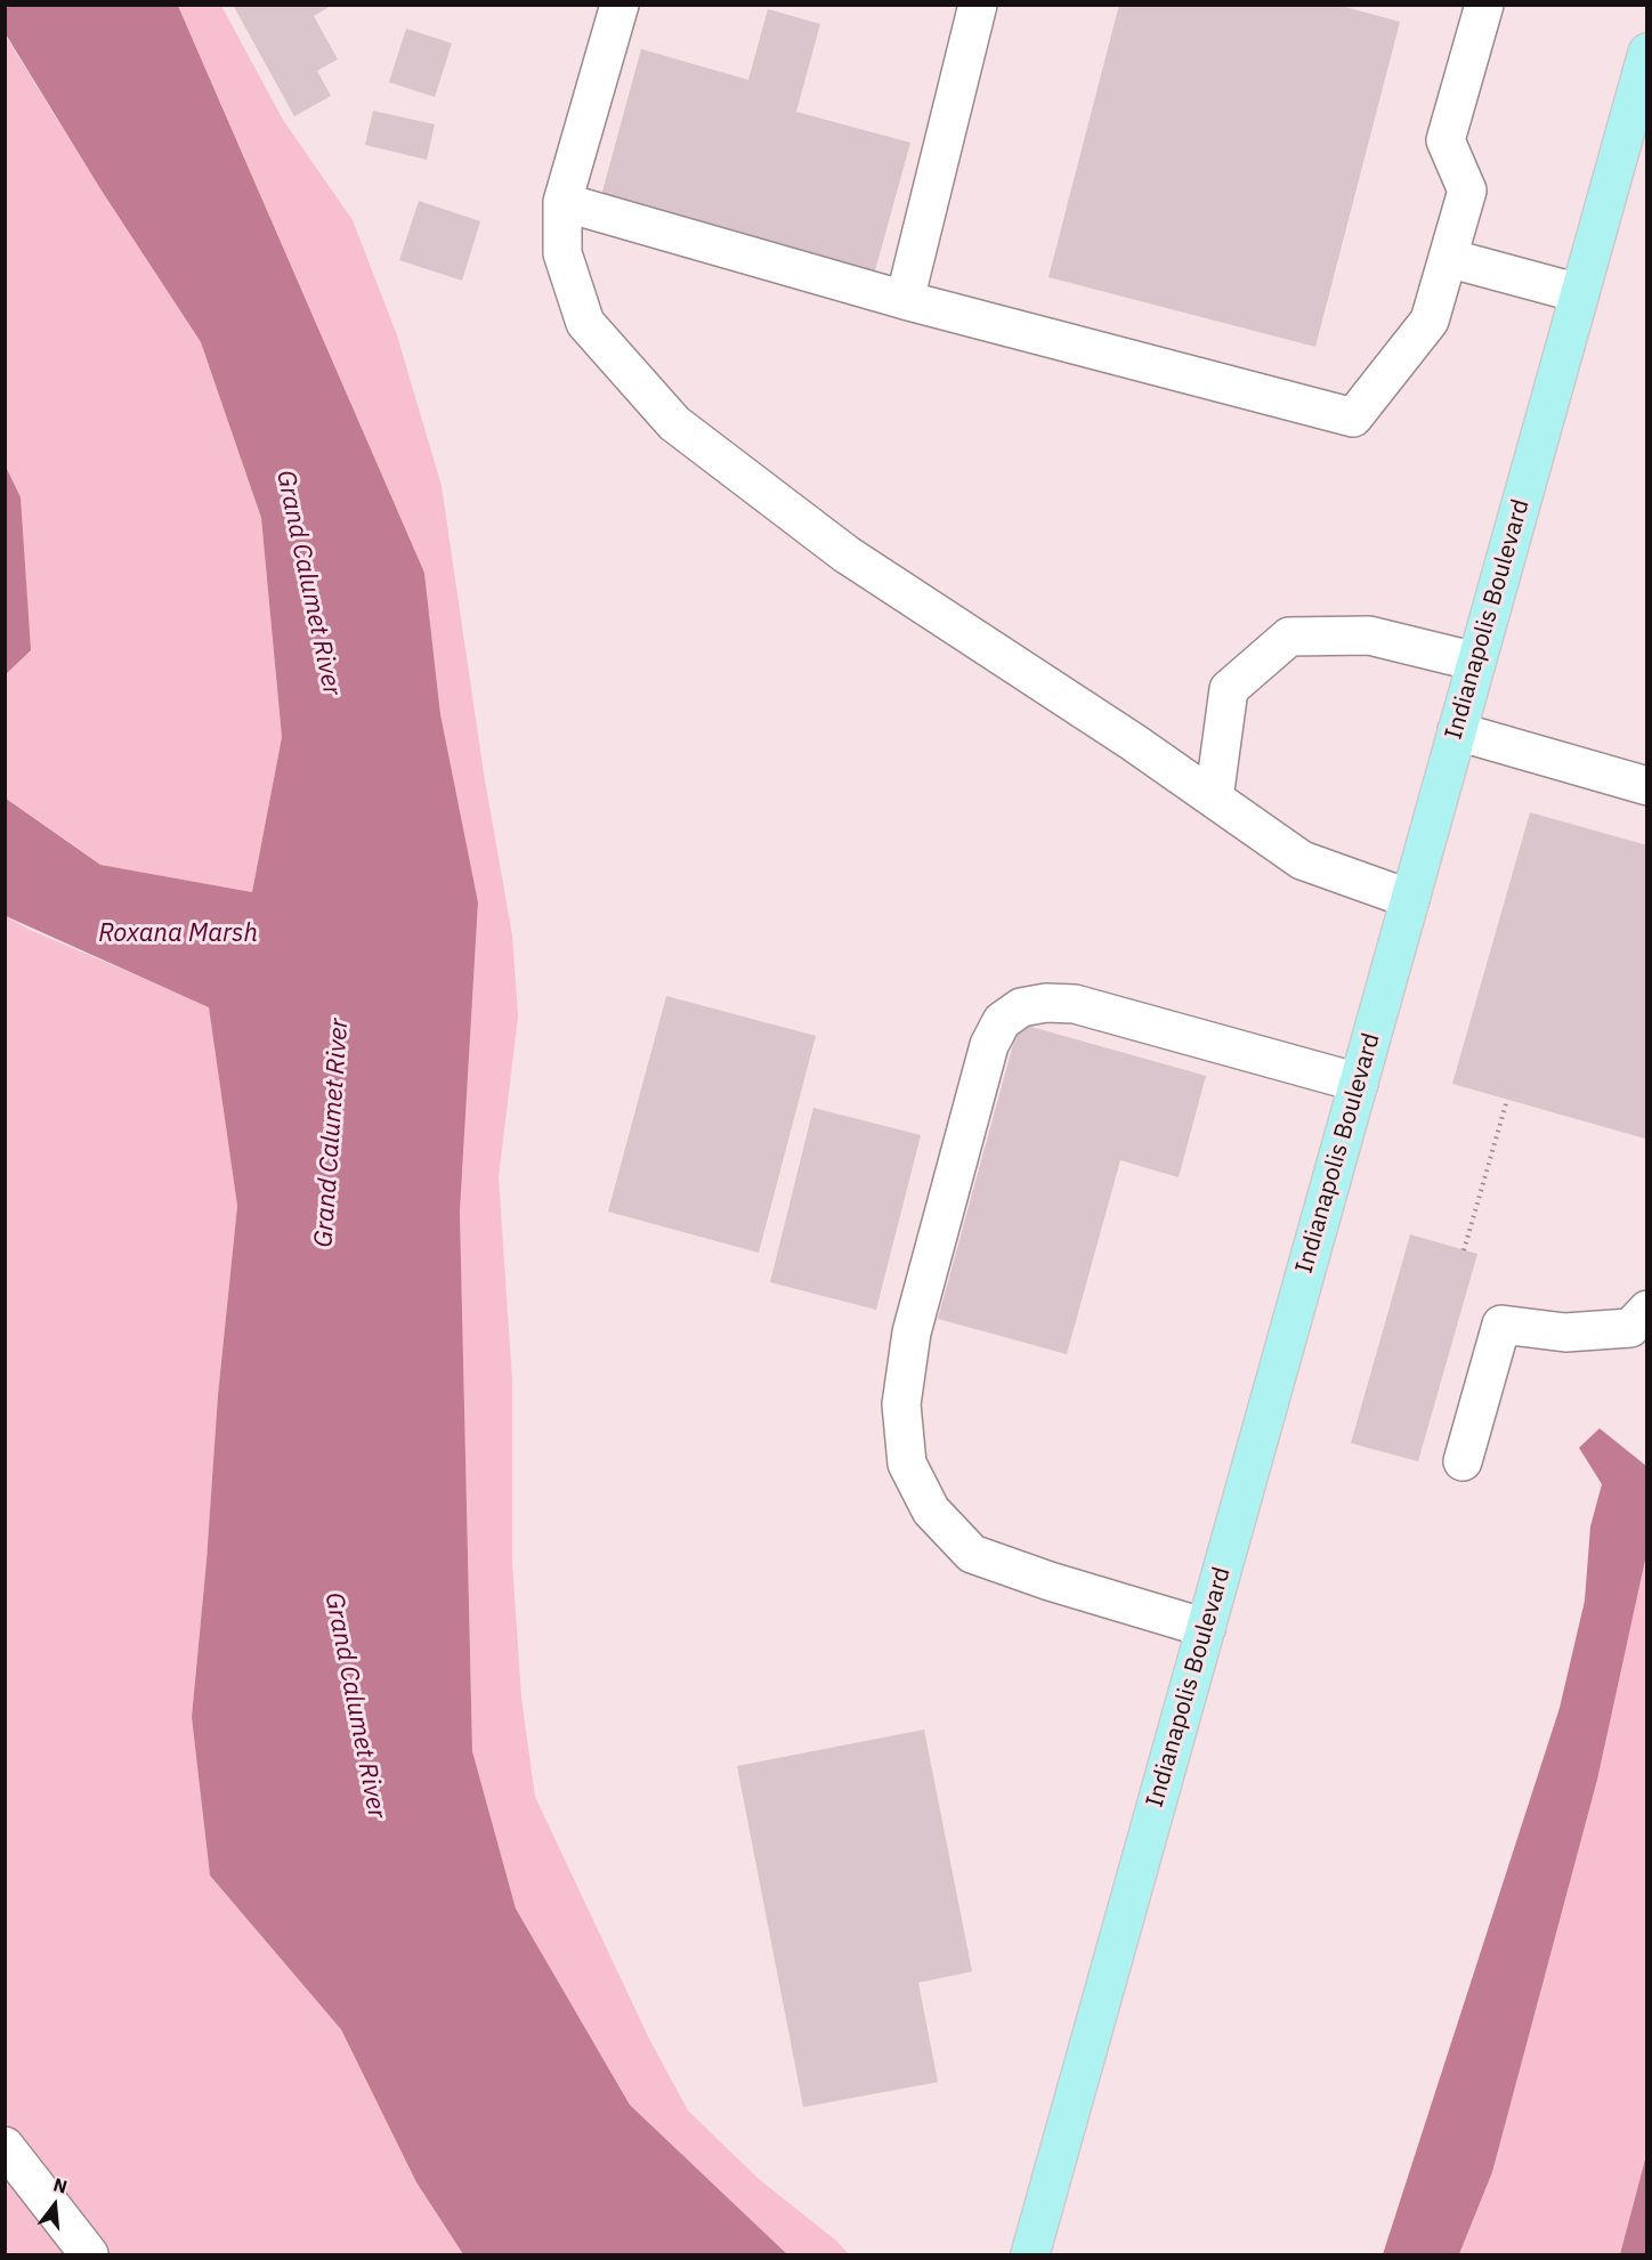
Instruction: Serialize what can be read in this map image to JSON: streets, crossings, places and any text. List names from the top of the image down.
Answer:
{
  "streets": {
    "main road": ["Indianapolis Boulevard"]
  },
  "water": ["Grand Calumet River", "Roxana Marsh"],
  "north": "top"
}
